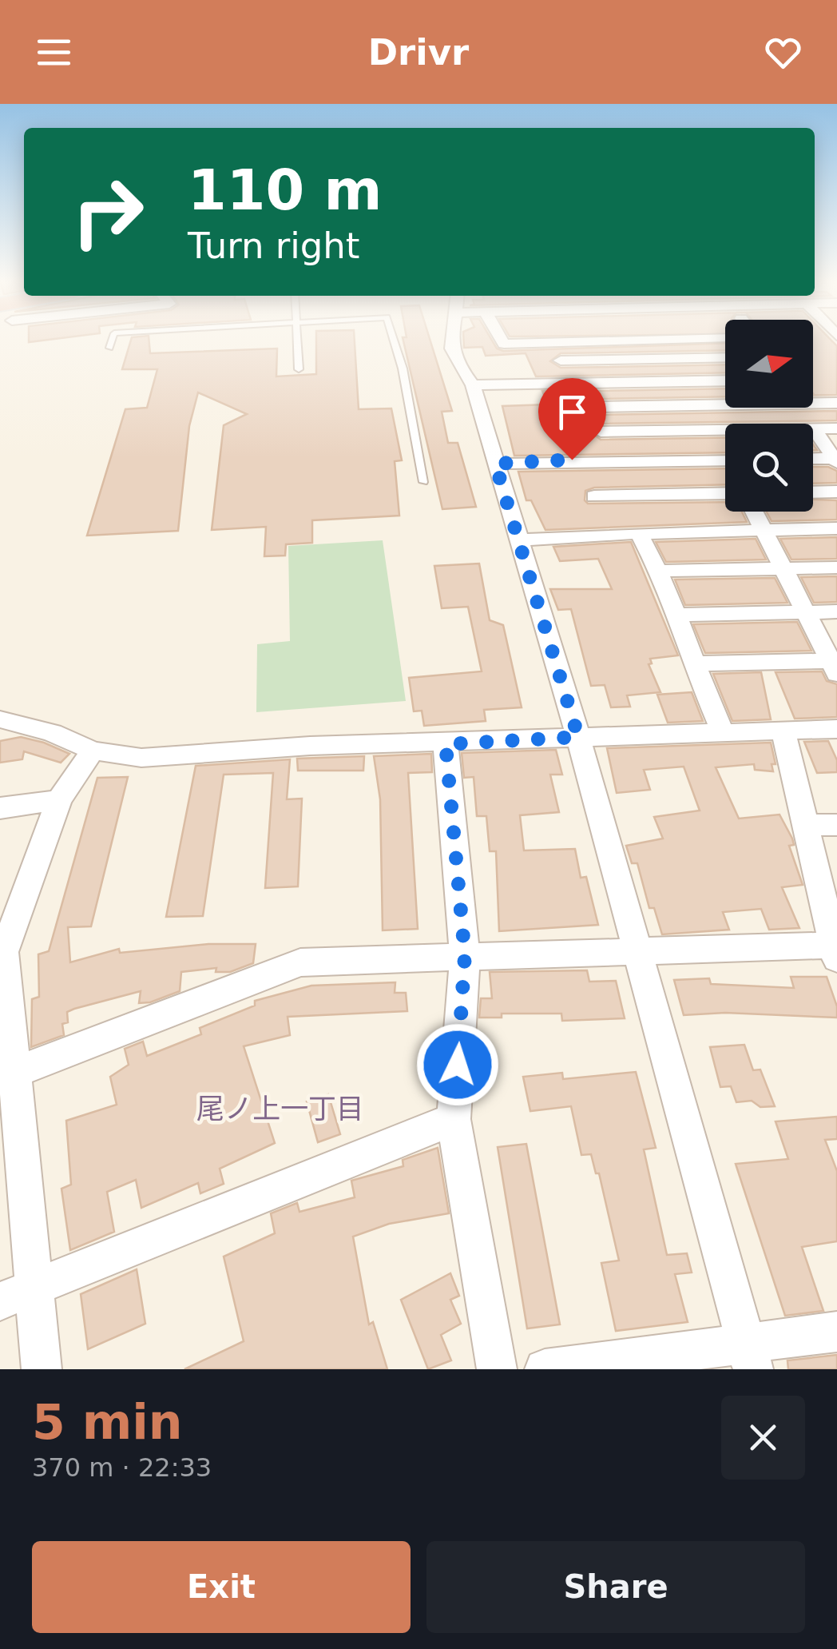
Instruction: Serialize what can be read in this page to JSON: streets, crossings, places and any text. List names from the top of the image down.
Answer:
{
  "districts": ["尾ノ上一丁目"],
  "north": "right",
  "page": {
    "header": "Drivr",
    "turn": ["110 m", "Turn right"],
    "heading": ["5 min", "370 m · 22:33"],
    "buttons": ["Exit", "Share"]
  }
}
